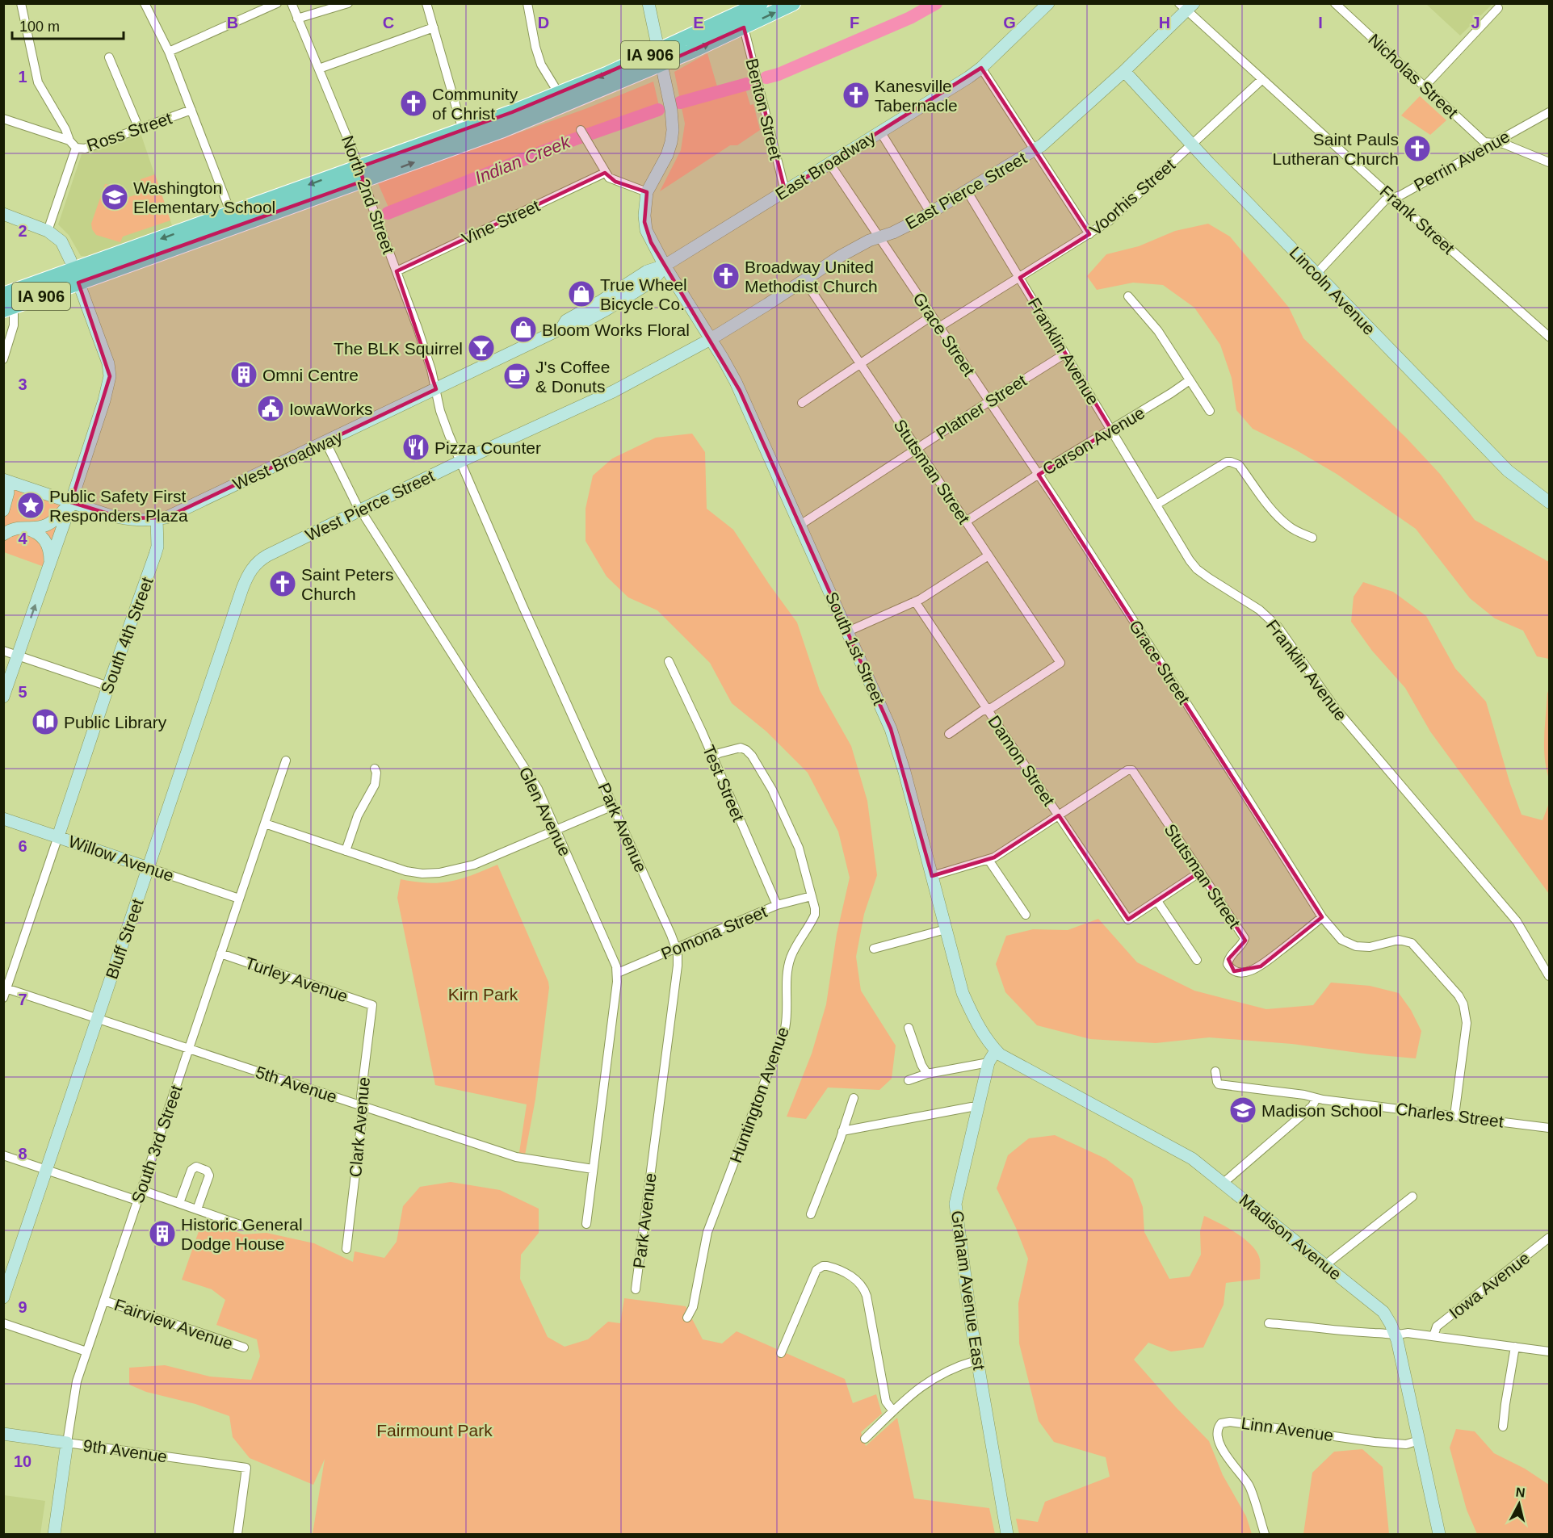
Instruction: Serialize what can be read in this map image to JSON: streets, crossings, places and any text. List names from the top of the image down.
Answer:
{
  "streets": {
    "main road": [
      "IA 906",
      "East Broadway",
      "East Pierce Street",
      "Lincoln Avenue",
      "West Broadway",
      "West Pierce Street",
      "South 4th Street",
      "South 1st Street",
      "Willow Avenue",
      "Bluff Street",
      "South 3rd Street",
      "Madison Avenue",
      "Graham Avenue East",
      "9th Avenue"
    ],
    "street": [
      "Nicholas Street",
      "Benton Street",
      "Ross Street",
      "Perrin Avenue",
      "North 2nd Street",
      "Voorhis Street",
      "Frank Street",
      "Vine Street",
      "Grace Street",
      "Franklin Avenue",
      "Platner Street",
      "Carson Avenue",
      "Stutsman Street",
      "Damon Street",
      "Test Street",
      "Glen Avenue",
      "Park Avenue",
      "Pomona Street",
      "Turley Avenue",
      "5th Avenue",
      "Huntington Avenue",
      "Charles Street",
      "Clark Avenue",
      "Iowa Avenue",
      "Fairview Avenue",
      "Linn Avenue"
    ]
  },
  "crossings": [
    ["IA 906", "Benton Street"],
    ["IA 906", "North 2nd Street"],
    ["Nicholas Street", "Perrin Avenue"],
    ["Benton Street", "East Broadway"],
    ["Perrin Avenue", "Frank Street"],
    ["Perrin Avenue", "Lincoln Avenue"],
    ["East Broadway", "Grace Street"],
    ["East Broadway", "West Broadway"],
    ["East Broadway", "South 1st Street"],
    ["East Pierce Street", "Frank Street"],
    ["East Pierce Street", "Lincoln Avenue"],
    ["East Pierce Street", "Grace Street"],
    ["East Pierce Street", "Franklin Avenue"],
    ["East Pierce Street", "Stutsman Street"],
    ["East Pierce Street", "West Pierce Street"],
    ["East Pierce Street", "South 1st Street"],
    ["North 2nd Street", "Vine Street"],
    ["North 2nd Street", "West Broadway"],
    ["North 2nd Street", "Park Avenue"],
    ["Voorhis Street", "Frank Street"],
    ["Voorhis Street", "Lincoln Avenue"],
    ["Voorhis Street", "Grace Street"],
    ["Voorhis Street", "Franklin Avenue"],
    ["Grace Street", "Platner Street"],
    ["Grace Street", "Carson Avenue"],
    ["Grace Street", "Stutsman Street"],
    ["Grace Street", "Charles Street"],
    ["Franklin Avenue", "Platner Street"],
    ["Franklin Avenue", "Carson Avenue"],
    ["Platner Street", "Stutsman Street"],
    ["Platner Street", "South 1st Street"],
    ["Carson Avenue", "Stutsman Street"],
    ["West Broadway", "South 4th Street"],
    ["West Broadway", "South 1st Street"],
    ["West Broadway", "Glen Avenue"],
    ["West Broadway", "Park Avenue"],
    ["Stutsman Street", "Damon Street"],
    ["West Pierce Street", "South 1st Street"],
    ["West Pierce Street", "Glen Avenue"],
    ["West Pierce Street", "Park Avenue"],
    ["West Pierce Street", "Bluff Street"],
    ["South 4th Street", "Willow Avenue"],
    ["South 4th Street", "5th Avenue"],
    ["South 1st Street", "Madison Avenue"],
    ["South 1st Street", "Graham Avenue East"],
    ["Test Street", "Pomona Street"],
    ["Test Street", "Huntington Avenue"],
    ["Glen Avenue", "Pomona Street"],
    ["Glen Avenue", "5th Avenue"],
    ["Park Avenue", "Pomona Street"],
    ["Willow Avenue", "Bluff Street"],
    ["Willow Avenue", "South 3rd Street"],
    ["Pomona Street", "Huntington Avenue"],
    ["Bluff Street", "5th Avenue"],
    ["Turley Avenue", "Clark Avenue"],
    ["Turley Avenue", "South 3rd Street"],
    ["5th Avenue", "Clark Avenue"],
    ["5th Avenue", "South 3rd Street"],
    ["South 3rd Street", "Fairview Avenue"],
    ["South 3rd Street", "9th Avenue"],
    ["Madison Avenue", "Graham Avenue East"],
    ["Madison Avenue", "Linn Avenue"]
  ],
  "water": ["Indian Creek"],
  "parks": ["Kirn Park", "Fairmount Park"],
  "places": {
    "church": [
      "Kanesville Tabernacle",
      "Community of Christ",
      "Saint Pauls Lutheran Church",
      "Broadway United Methodist Church",
      "Saint Peters Church"
    ],
    "school or university": ["Washington Elementary School", "Madison School"],
    "shop": ["True Wheel Bicycle Co.", "Bloom Works Floral"],
    "bar": ["The BLK Squirrel"],
    "building": ["Omni Centre", "Historic General Dodge House"],
    "cafe": ["J's Coffee & Donuts"],
    "public building": ["IowaWorks"],
    "restaurant": ["Pizza Counter"],
    "place": ["Public Safety First Responders Plaza"],
    "library": ["Public Library"]
  },
  "scale_bar": "100 m",
  "north": "top",
  "grid": {
    "columns": [
      "B",
      "C",
      "D",
      "E",
      "F",
      "G",
      "H",
      "I",
      "J"
    ],
    "rows": [
      "1",
      "2",
      "3",
      "4",
      "5",
      "6",
      "7",
      "8",
      "9",
      "10"
    ]
  }
}
